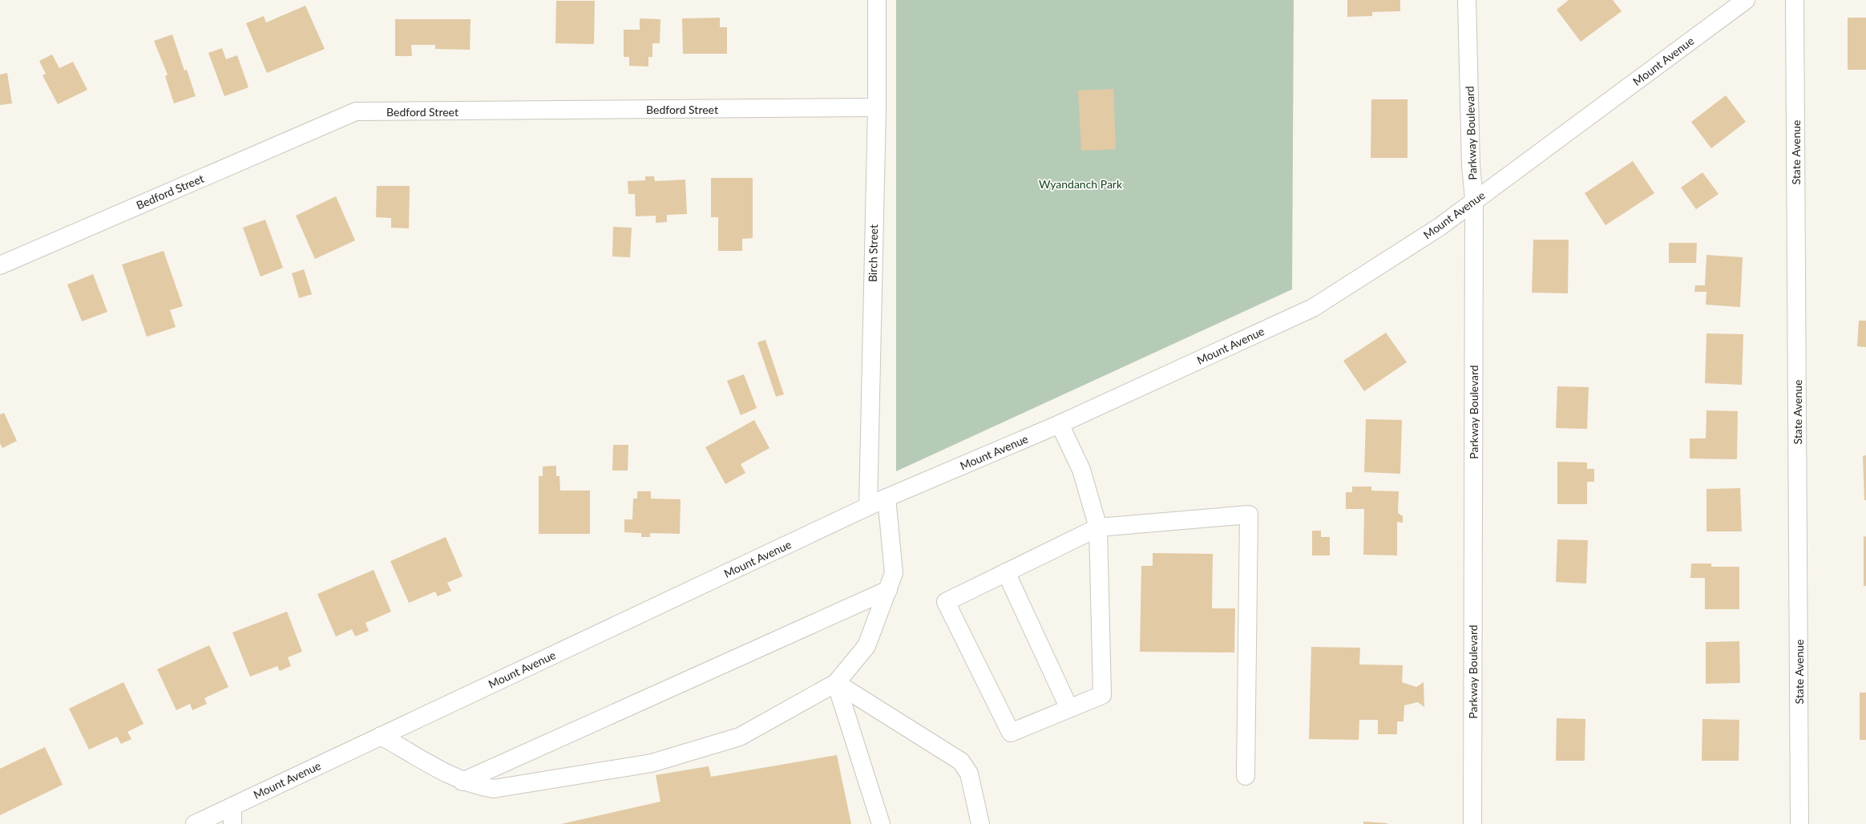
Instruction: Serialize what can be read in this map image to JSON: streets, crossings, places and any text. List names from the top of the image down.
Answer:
{
  "streets": {
    "street": [
      "Mount Avenue",
      "Bedford Street",
      "Parkway Boulevard",
      "State Avenue",
      "Birch Street"
    ]
  },
  "crossings": [
    ["Mount Avenue", "Parkway Boulevard"],
    ["Mount Avenue", "Birch Street"],
    ["Bedford Street", "Birch Street"]
  ],
  "parks": ["Wyandanch Park"]
}
